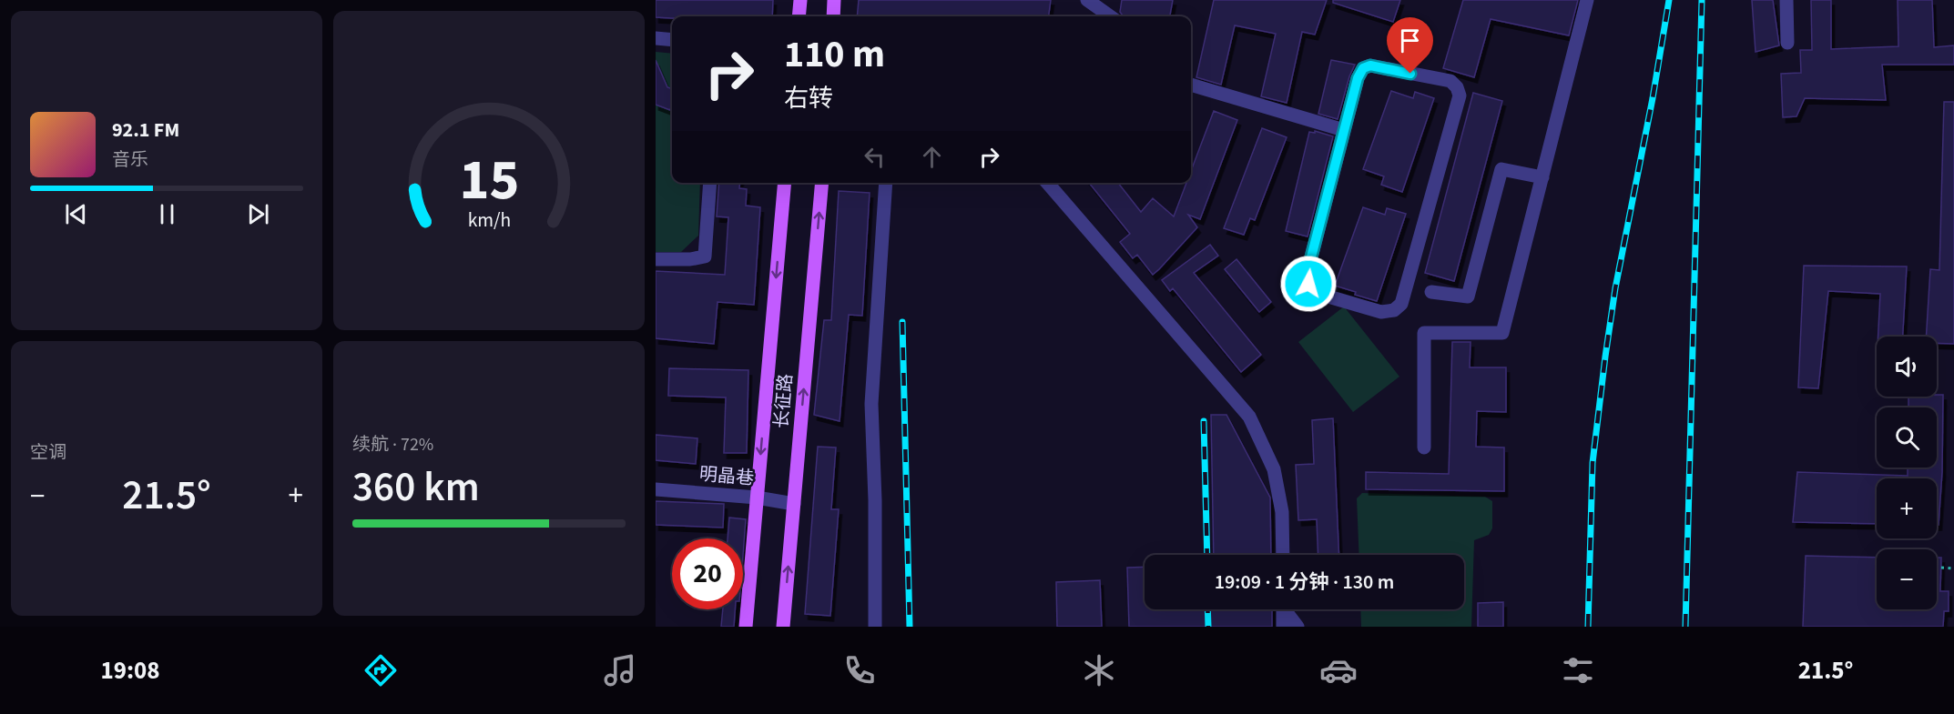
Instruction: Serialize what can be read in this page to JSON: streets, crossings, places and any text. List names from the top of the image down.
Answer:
{
  "streets": {
    "main road": ["长征路"],
    "street": ["明晶巷"]
  },
  "crossings": [
    ["长征路", "明晶巷"]
  ],
  "page": {
    "turn": ["110 m", "右转"],
    "song": ["92.1 FM", "音乐"],
    "map_buttons": ["+", "−"],
    "tile": [
      "空调",
      ["续航 · 72%", "360 km"]
    ],
    "heat": ["−", "21.5°", "+"],
    "limit": "20",
    "trip": "19:09 · 1 分钟 · 130 m",
    "tabs": ["19:08", "21.5°"],
    "gauge": ["15", "km/h"]
  }
}
